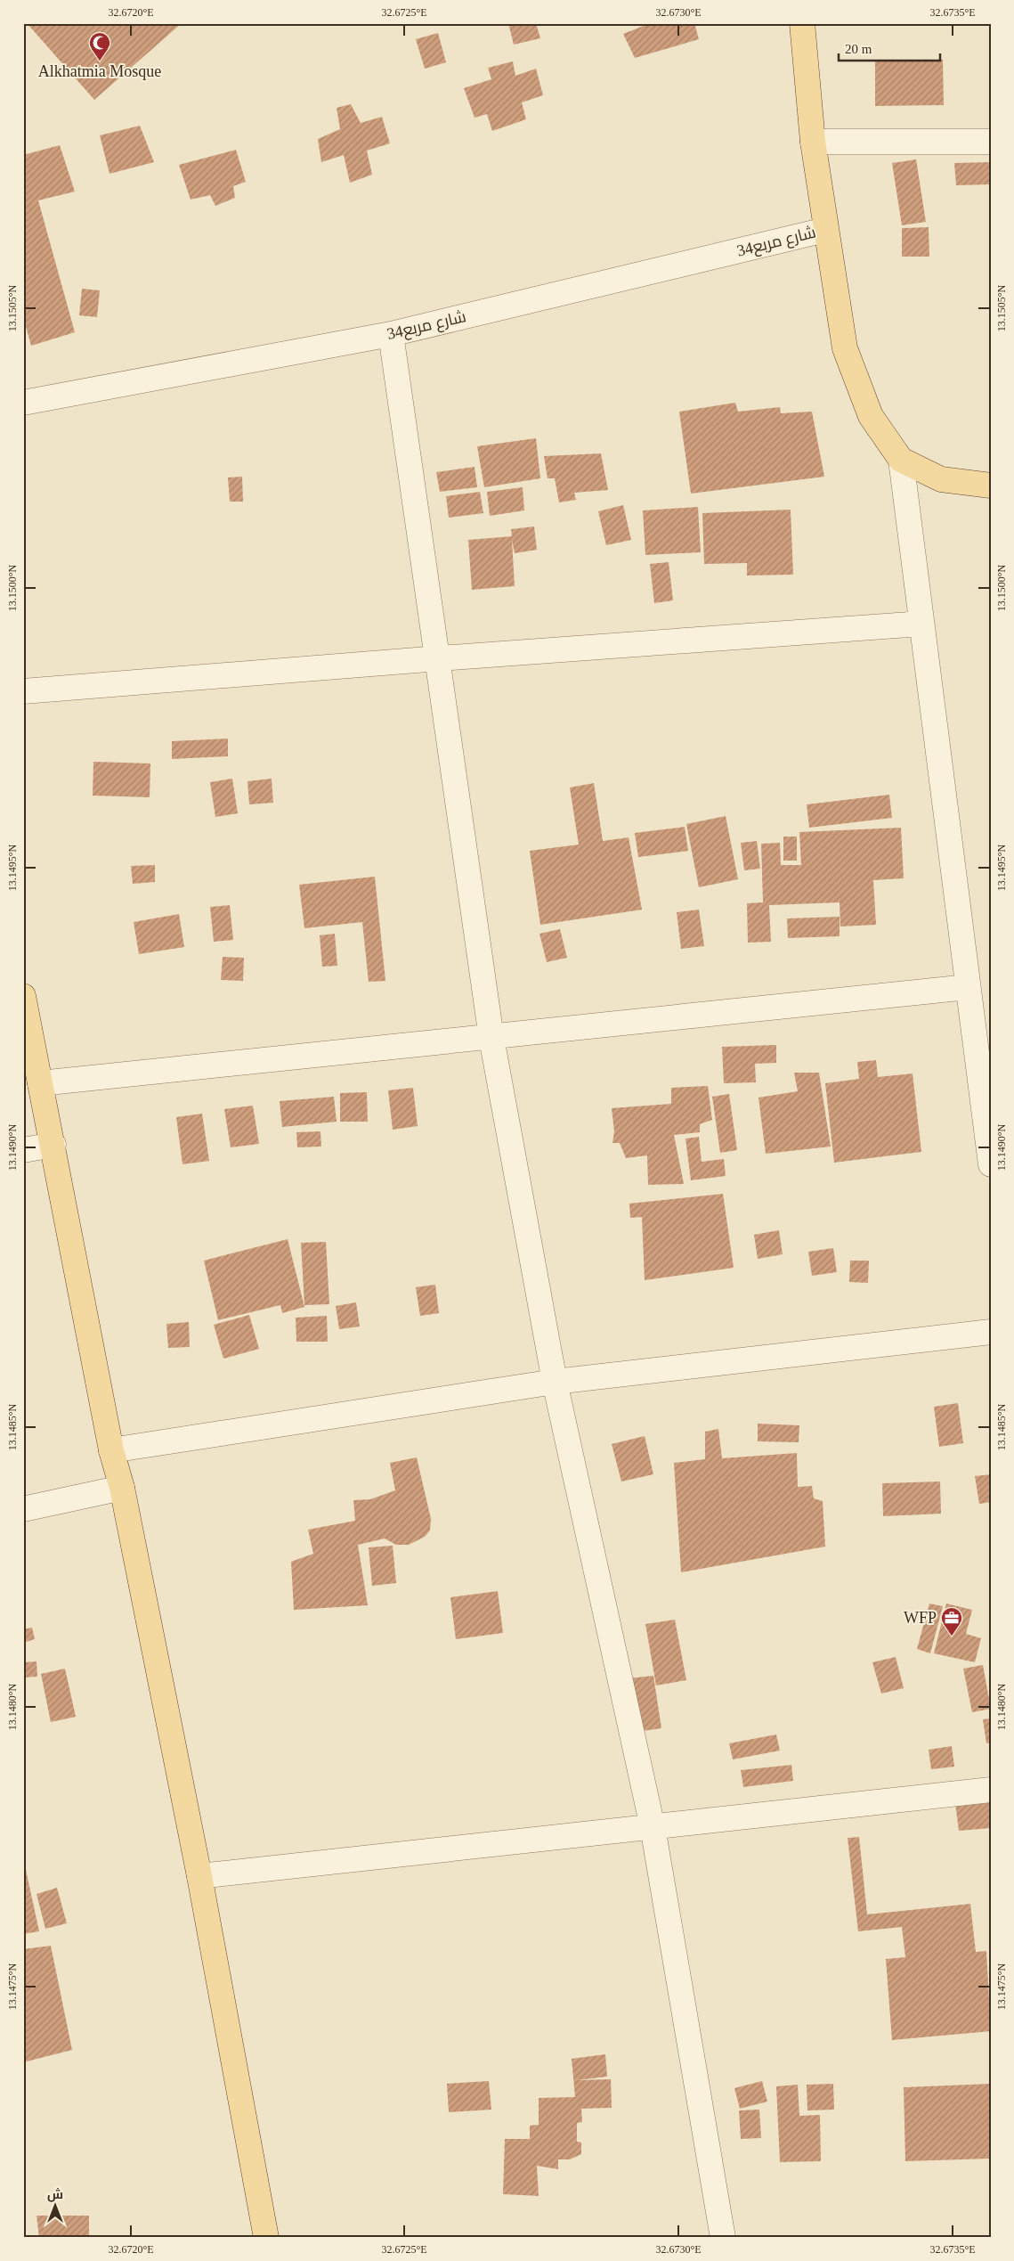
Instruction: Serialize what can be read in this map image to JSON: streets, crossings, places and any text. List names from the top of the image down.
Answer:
{
  "streets": {
    "street": ["شارع مربع34"]
  },
  "places": {
    "mosque": ["Alkhatmia Mosque"],
    "office": ["WFP"]
  },
  "scale_bar": "20 m",
  "north": "top",
  "coordinates": [
    "32.6720°E",
    "32.6725°E",
    "32.6730°E",
    "32.6735°E",
    "13.1505°N",
    "13.1500°N",
    "13.1495°N",
    "13.1490°N",
    "13.1485°N",
    "13.1480°N",
    "13.1475°N"
  ]
}
